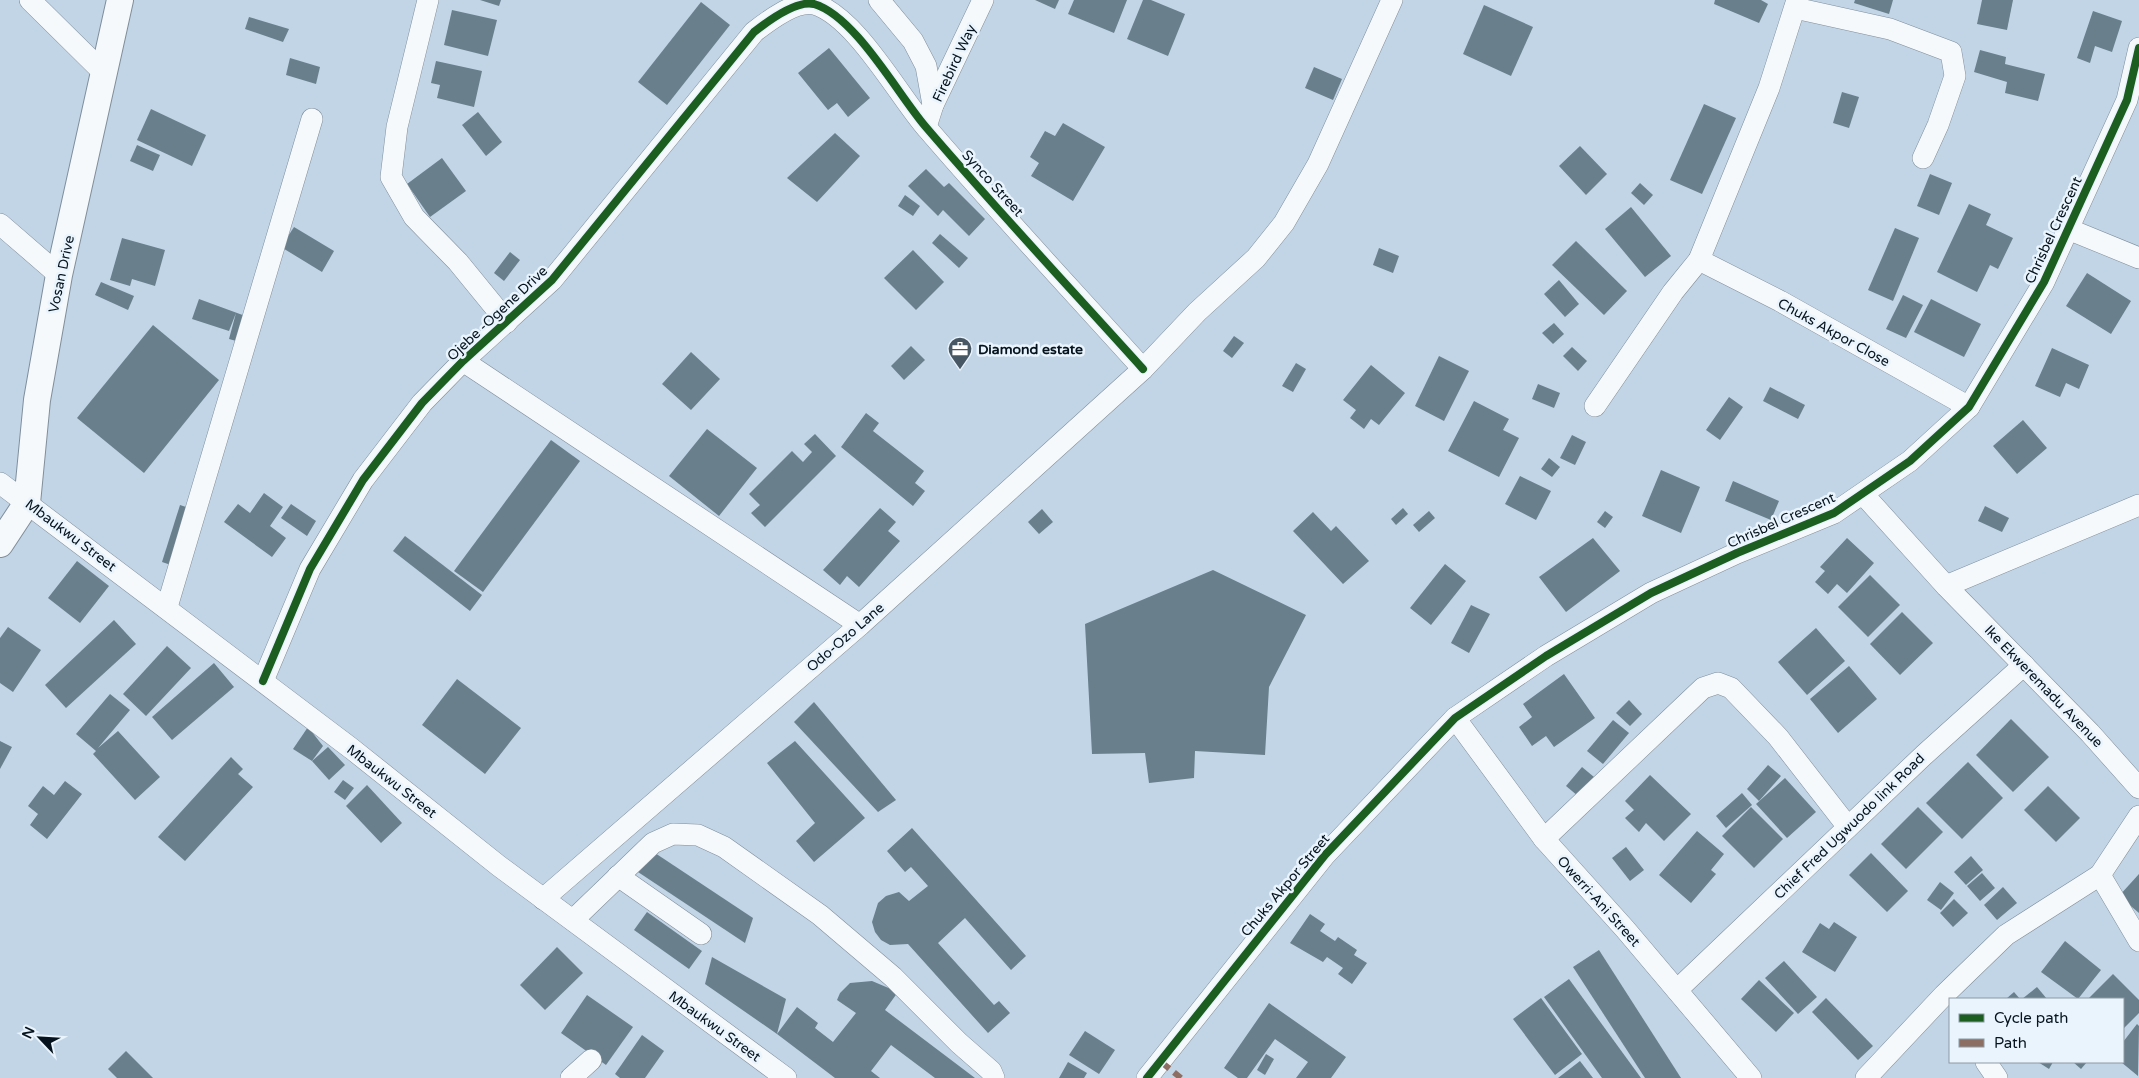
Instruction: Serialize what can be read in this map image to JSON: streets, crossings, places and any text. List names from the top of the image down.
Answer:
{
  "streets": {
    "street": [
      "Firebird Way",
      "Synco Street",
      "Chrisbel Crescent",
      "Vosan Drive",
      "Ojebe -Ogene Drive",
      "Chuks Akpor Close",
      "Mbaukwu Street",
      "Odo-Ozo Lane",
      "Ike Ekweremadu Avenue",
      "Chief Fred Ugwuodo link Road",
      "Chuks Akpor Street",
      "Owerri-Ani Street"
    ]
  },
  "crossings": [
    ["Firebird Way", "Synco Street"],
    ["Synco Street", "Ojebe -Ogene Drive"],
    ["Synco Street", "Odo-Ozo Lane"],
    ["Chrisbel Crescent", "Chuks Akpor Close"],
    ["Chrisbel Crescent", "Ike Ekweremadu Avenue"],
    ["Chrisbel Crescent", "Chuks Akpor Street"],
    ["Chrisbel Crescent", "Owerri-Ani Street"],
    ["Vosan Drive", "Mbaukwu Street"],
    ["Ojebe -Ogene Drive", "Mbaukwu Street"],
    ["Mbaukwu Street", "Odo-Ozo Lane"],
    ["Ike Ekweremadu Avenue", "Chief Fred Ugwuodo link Road"],
    ["Chief Fred Ugwuodo link Road", "Owerri-Ani Street"],
    ["Chuks Akpor Street", "Owerri-Ani Street"]
  ],
  "places": {
    "office": ["Diamond estate"]
  },
  "legend": ["Cycle path", "Path"],
  "north": "top left"
}
